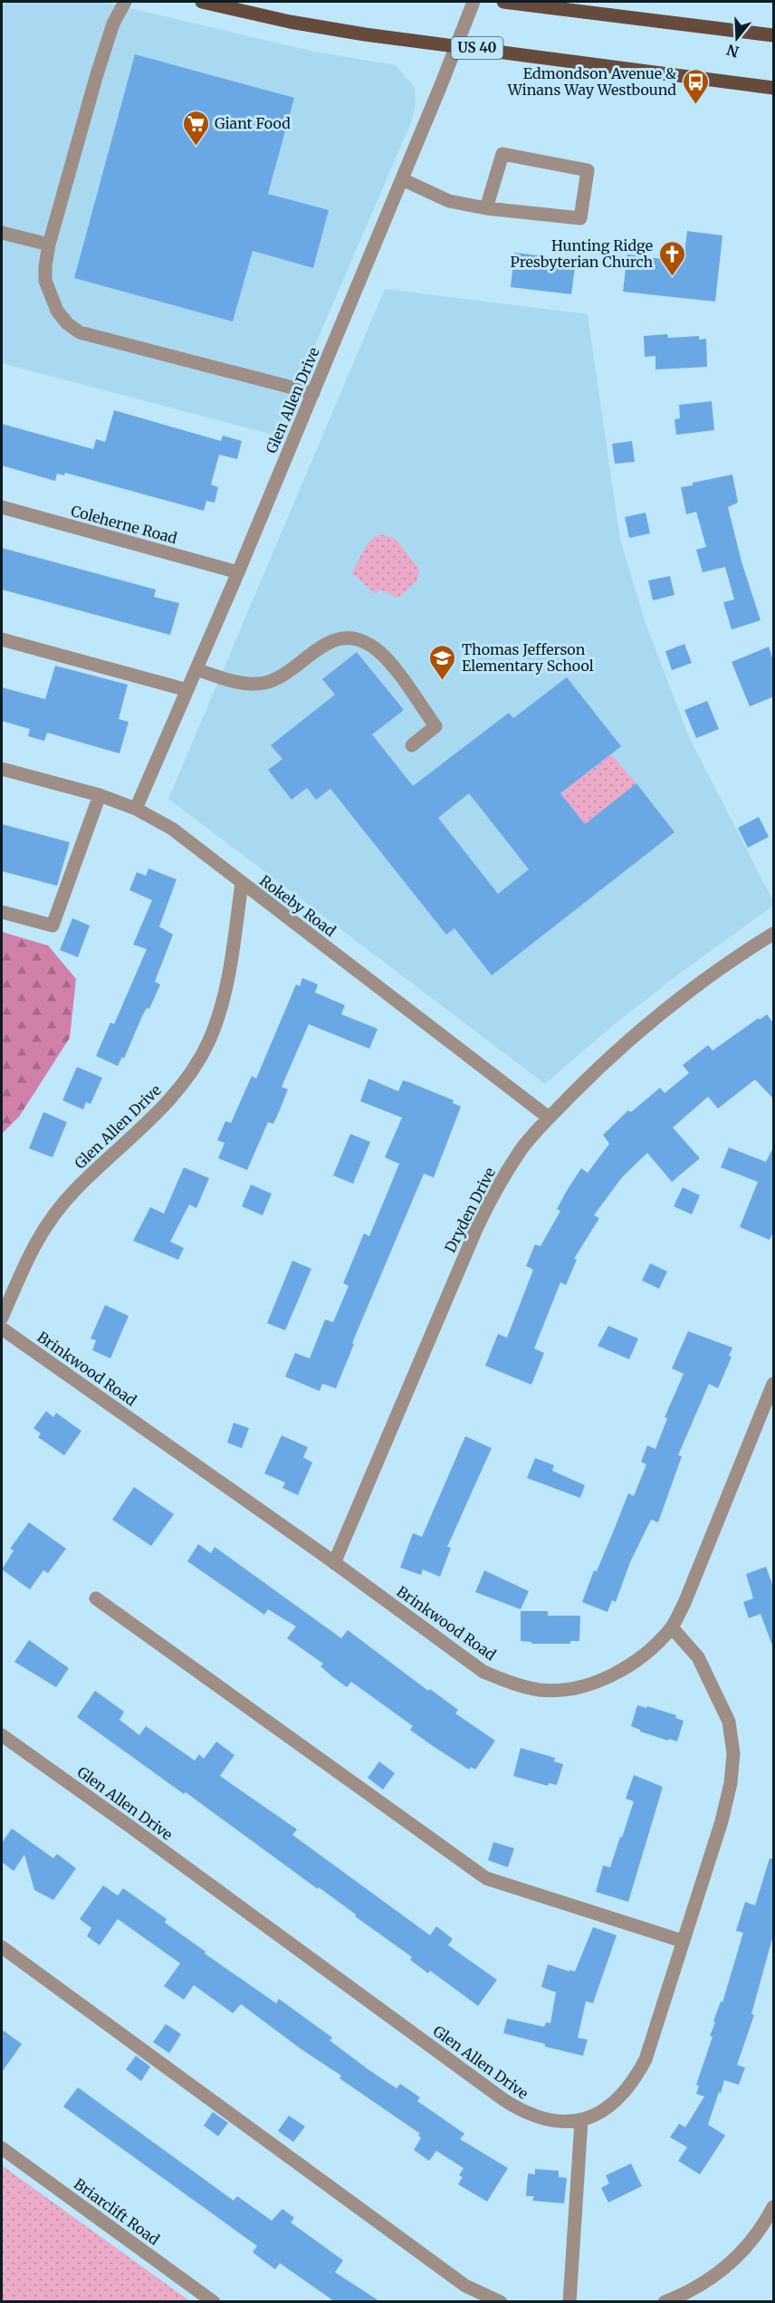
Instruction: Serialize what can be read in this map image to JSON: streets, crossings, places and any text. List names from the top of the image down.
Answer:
{
  "streets": {
    "main road": ["US 40"],
    "street": [
      "Glen Allen Drive",
      "Coleherne Road",
      "Rokeby Road",
      "Dryden Drive",
      "Brinkwood Road",
      "Briarclift Road"
    ]
  },
  "crossings": [
    ["US 40", "Glen Allen Drive"],
    ["Glen Allen Drive", "Coleherne Road"],
    ["Glen Allen Drive", "Rokeby Road"],
    ["Glen Allen Drive", "Brinkwood Road"],
    ["Rokeby Road", "Dryden Drive"],
    ["Dryden Drive", "Brinkwood Road"]
  ],
  "places": {
    "bus stop": ["Edmondson Avenue & Winans Way Westbound"],
    "supermarket": ["Giant Food"],
    "church": ["Hunting Ridge Presbyterian Church"],
    "school or university": ["Thomas Jefferson Elementary School"]
  },
  "north": "bottom"
}
